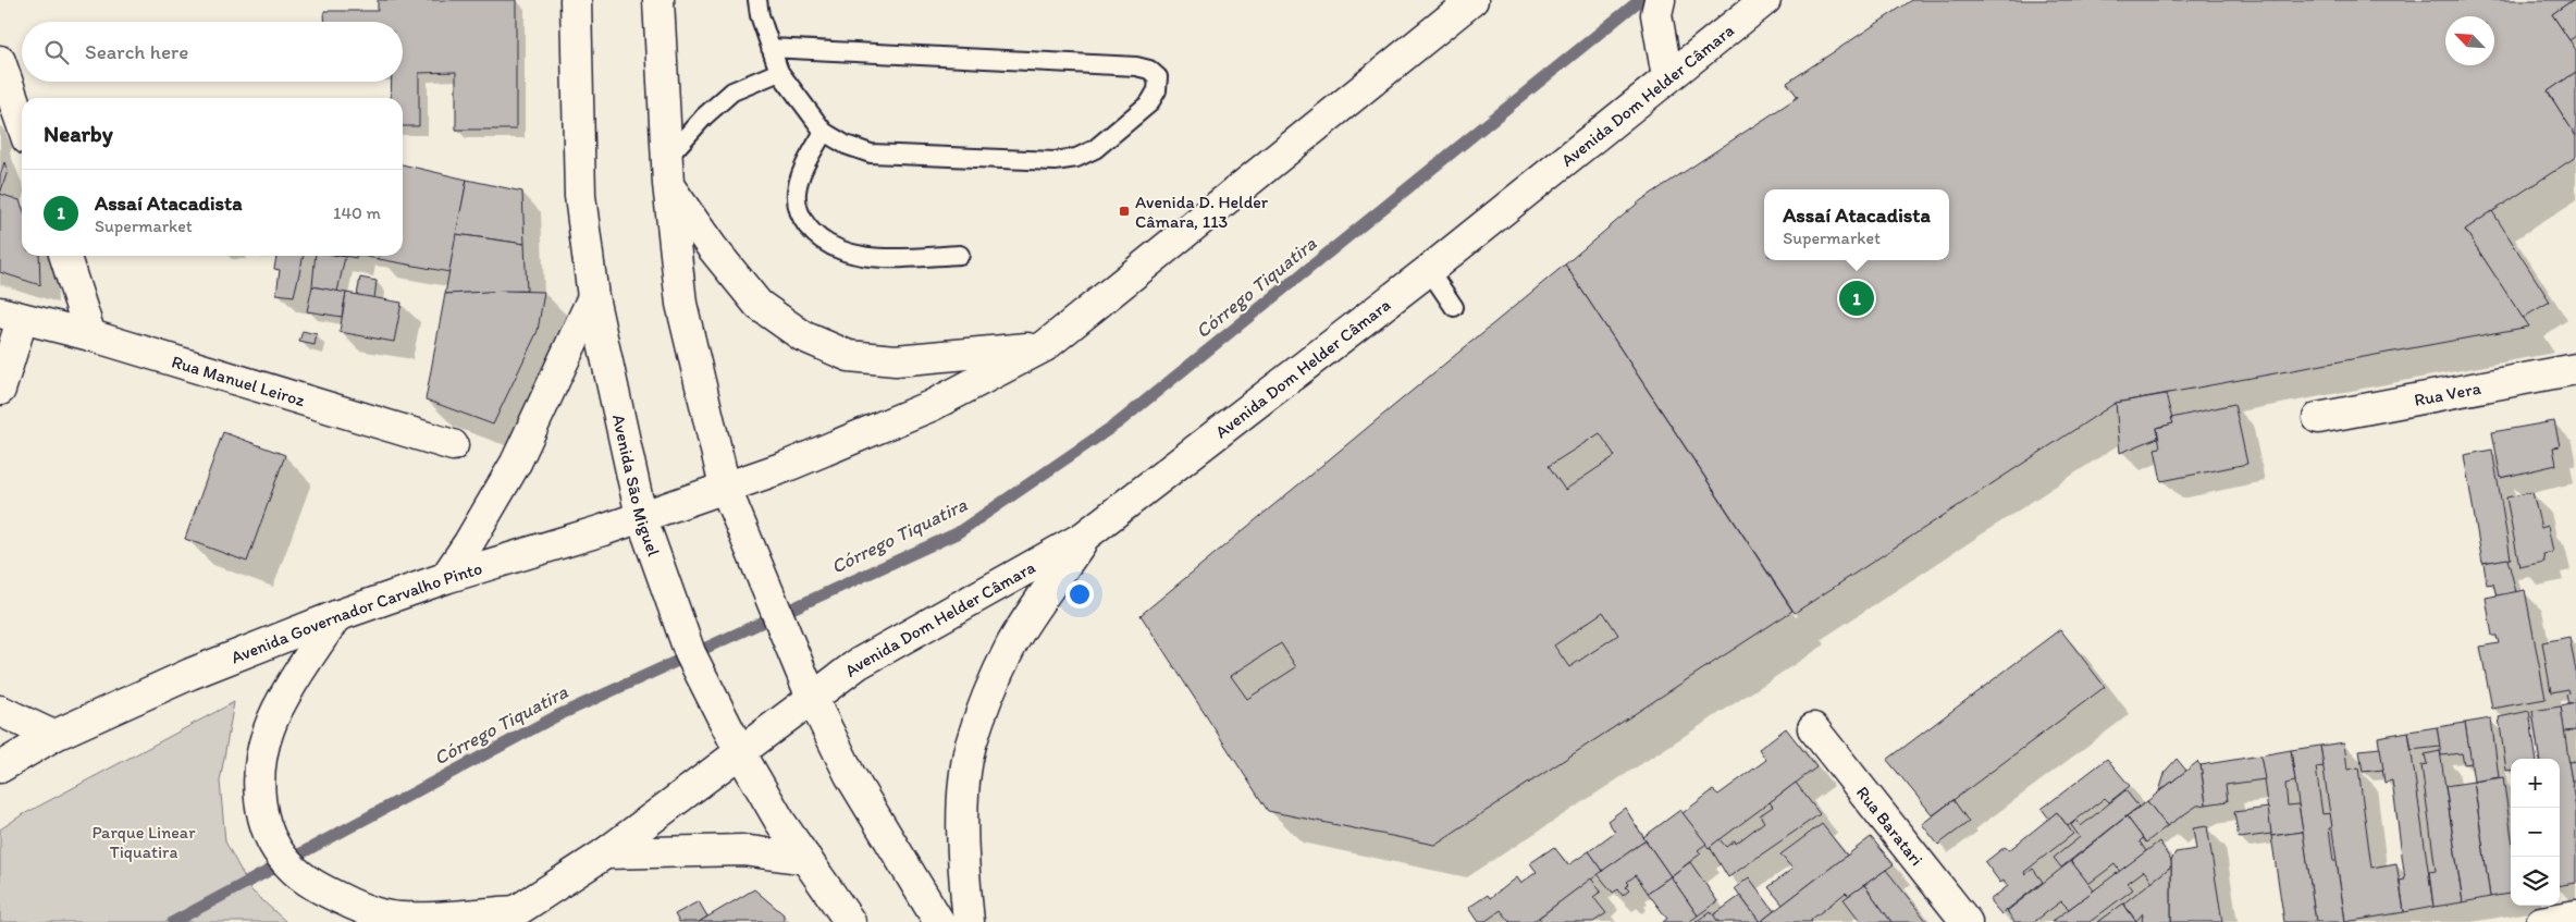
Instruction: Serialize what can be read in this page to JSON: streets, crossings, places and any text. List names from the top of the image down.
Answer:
{
  "streets": {
    "main road": [
      "Avenida Dom Helder Câmara",
      "Rua Manuel Leiroz",
      "Rua Vera",
      "Avenida São Miguel",
      "Avenida Governador Carvalho Pinto",
      "Rua Baratari"
    ]
  },
  "crossings": [
    ["Avenida São Miguel", "Avenida Governador Carvalho Pinto"]
  ],
  "water": ["Córrego Tiquatira"],
  "parks": ["Parque Linear Tiquatira"],
  "places": {
    "transit": ["Avenida D. Helder Câmara, 113"]
  },
  "north": "top left",
  "page": {
    "search": "Search here",
    "heading": "Nearby",
    "list": [
      {
        "mark": "1",
        "name": "Assaí Atacadista",
        "note": "Supermarket",
        "value": "140 m"
      }
    ],
    "popup": ["Assaí Atacadista", "Supermarket"],
    "pins": "1",
    "map_buttons": ["+", "−"]
  }
}
